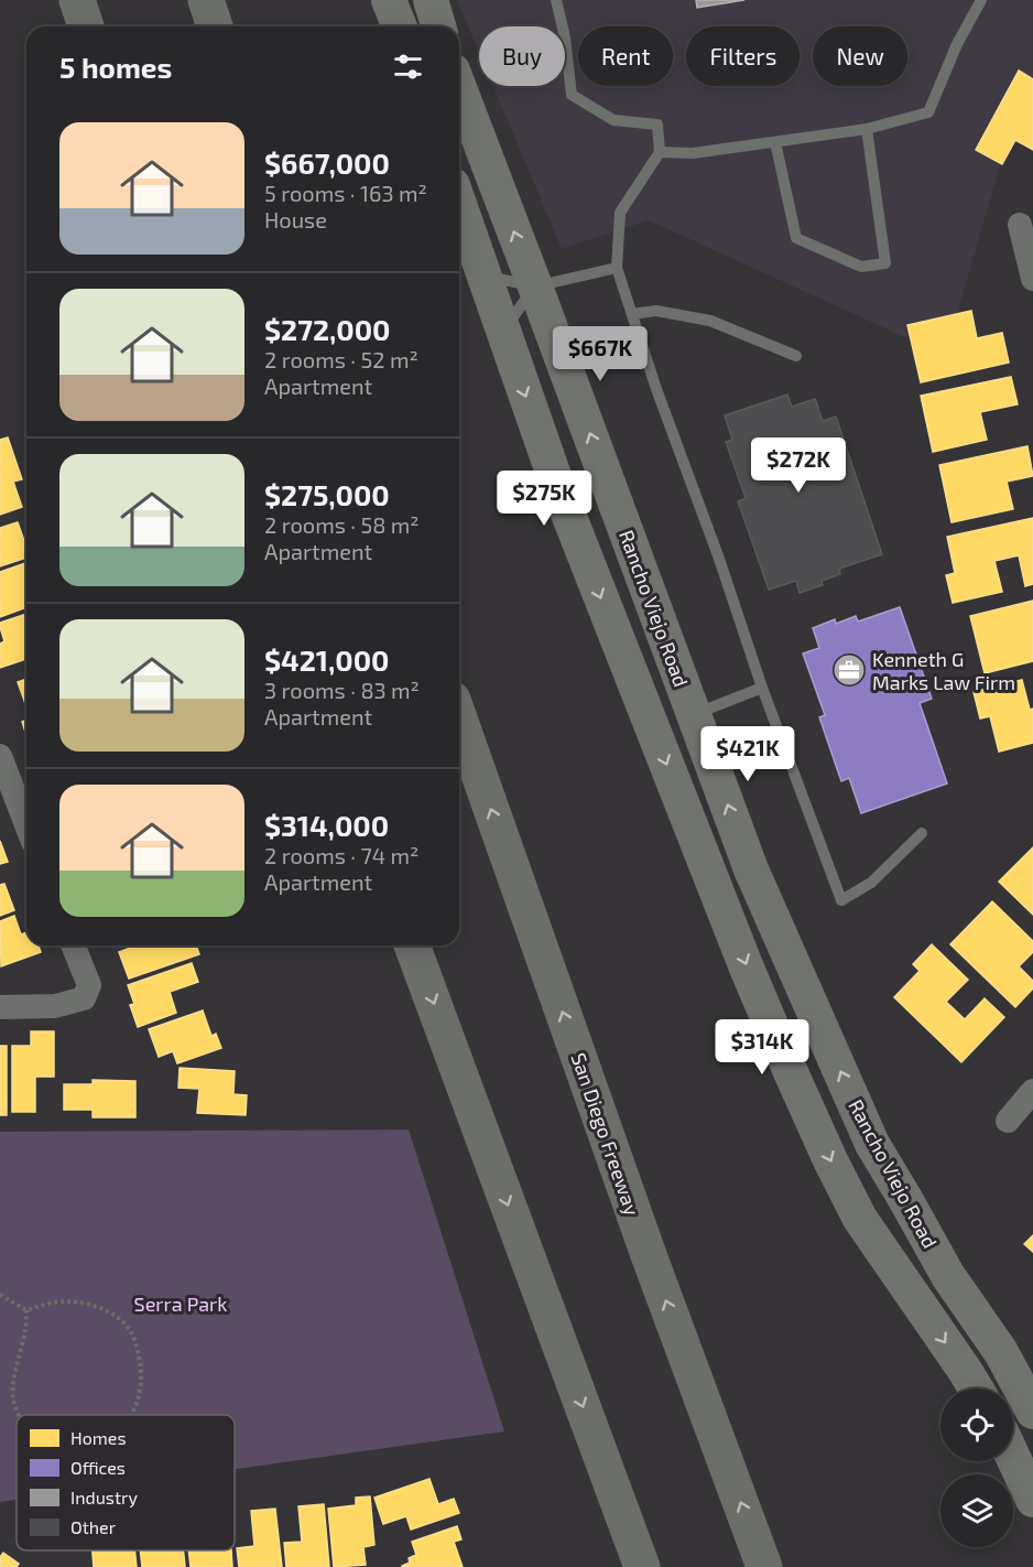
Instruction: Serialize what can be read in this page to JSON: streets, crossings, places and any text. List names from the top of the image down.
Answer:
{
  "streets": {
    "highway": ["San Diego Freeway"],
    "main road": ["Rancho Viejo Road"]
  },
  "parks": ["Serra Park"],
  "places": {
    "office": ["Kenneth G Marks Law Firm"]
  },
  "legend": [
    "Homes",
    "Offices",
    "Industry",
    "Other"
  ],
  "page": {
    "chip": [
      "Buy",
      "Rent",
      "Filters",
      "New"
    ],
    "heading": "5 homes",
    "list": [
      {
        "name": "$667,000",
        "note": "5 rooms · 163 m² · House"
      },
      {
        "name": "$272,000",
        "note": "2 rooms · 52 m² · Apartment"
      },
      {
        "name": "$275,000",
        "note": "2 rooms · 58 m² · Apartment"
      },
      {
        "name": "$421,000",
        "note": "3 rooms · 83 m² · Apartment"
      },
      {
        "name": "$314,000",
        "note": "2 rooms · 74 m² · Apartment"
      }
    ],
    "price": [
      "$667K",
      "$272K",
      "$275K",
      "$421K",
      "$314K"
    ]
  }
}
